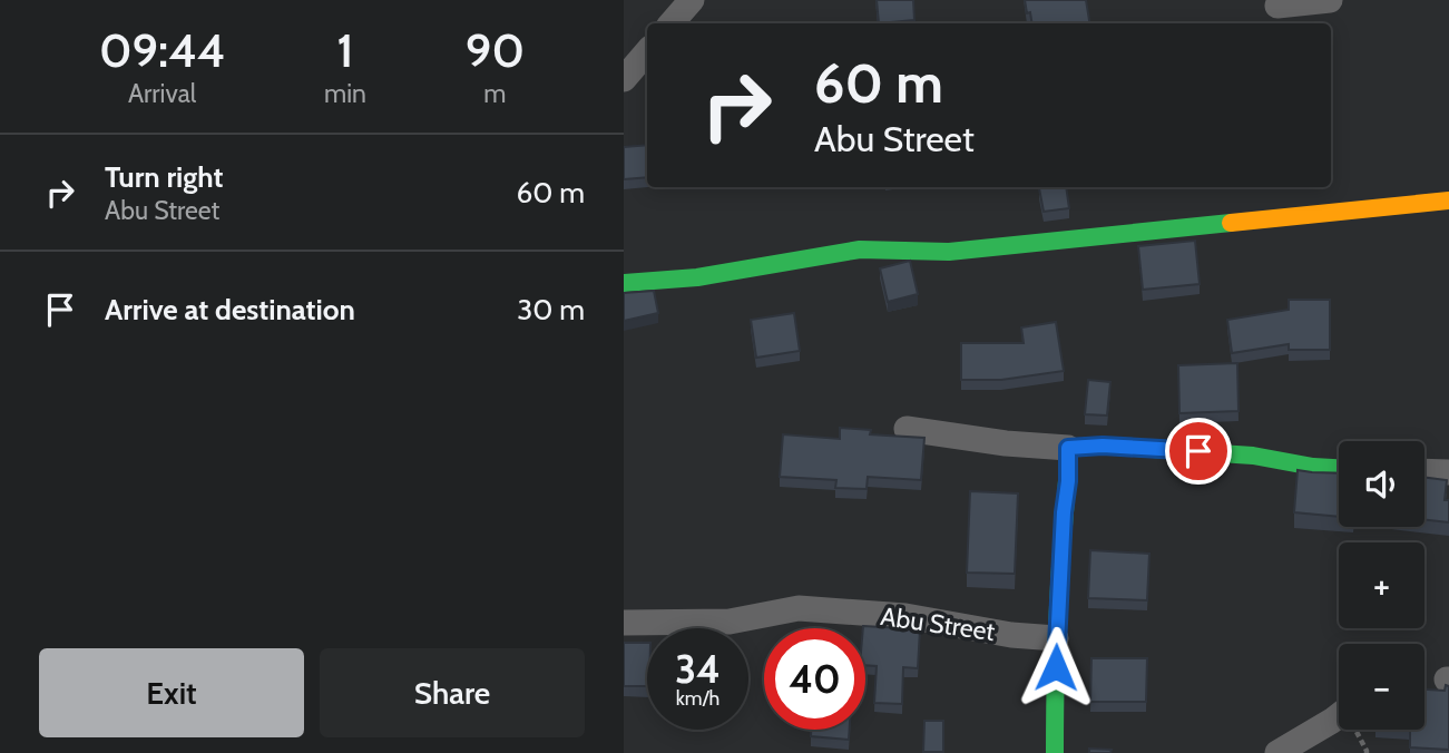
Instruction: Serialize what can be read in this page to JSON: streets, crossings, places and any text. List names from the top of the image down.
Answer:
{
  "streets": {
    "street": ["Abu Street"]
  },
  "page": {
    "eta": [
      "09:44",
      "Arrival",
      "1",
      "min",
      "90",
      "m"
    ],
    "turn": ["60 m", "Abu Street"],
    "list": [
      {
        "name": "Turn right",
        "note": "Abu Street",
        "value": "60 m"
      },
      {
        "name": "Arrive at destination",
        "value": "30 m"
      }
    ],
    "map_buttons": ["+", "−"],
    "speed": "34 km/h",
    "limit": "40",
    "buttons": ["Exit", "Share"]
  }
}
